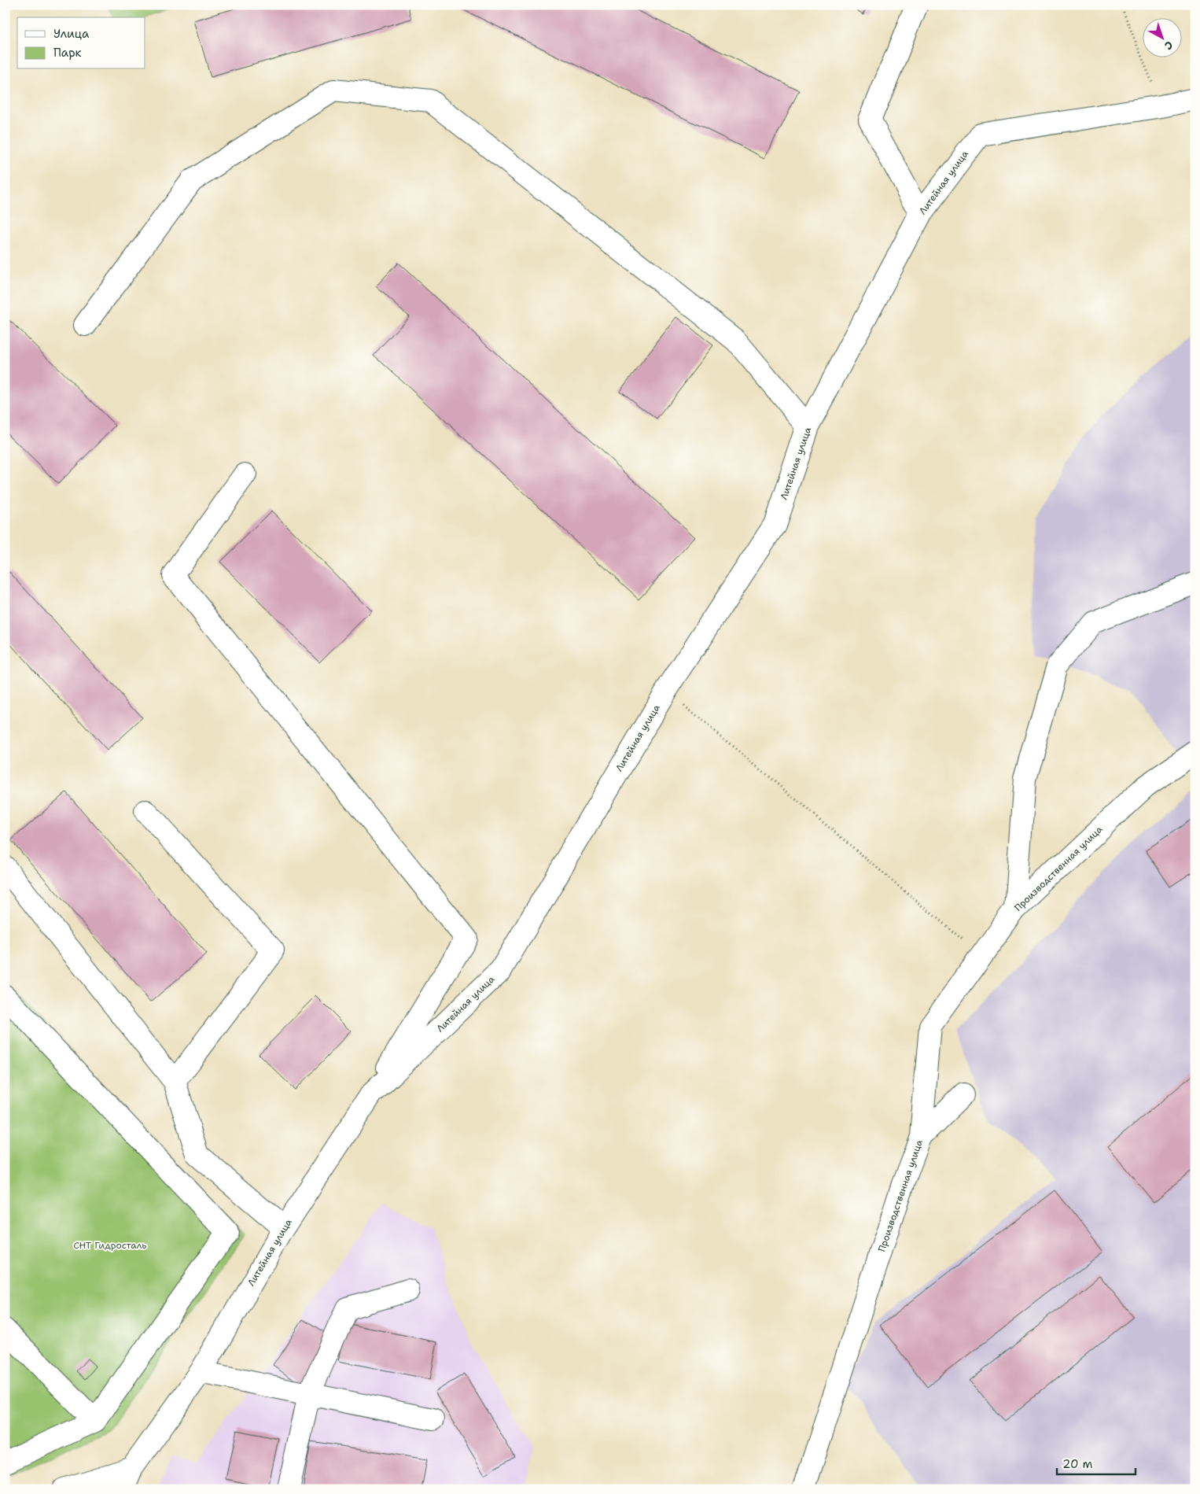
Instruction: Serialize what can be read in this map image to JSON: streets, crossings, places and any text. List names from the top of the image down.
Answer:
{
  "streets": {
    "street": ["Литейная улица", "Производственная улица"]
  },
  "parks": ["СНТ Гидросталь"],
  "legend": ["Улица", "Парк"],
  "scale_bar": "20 m",
  "north": "bottom right"
}
